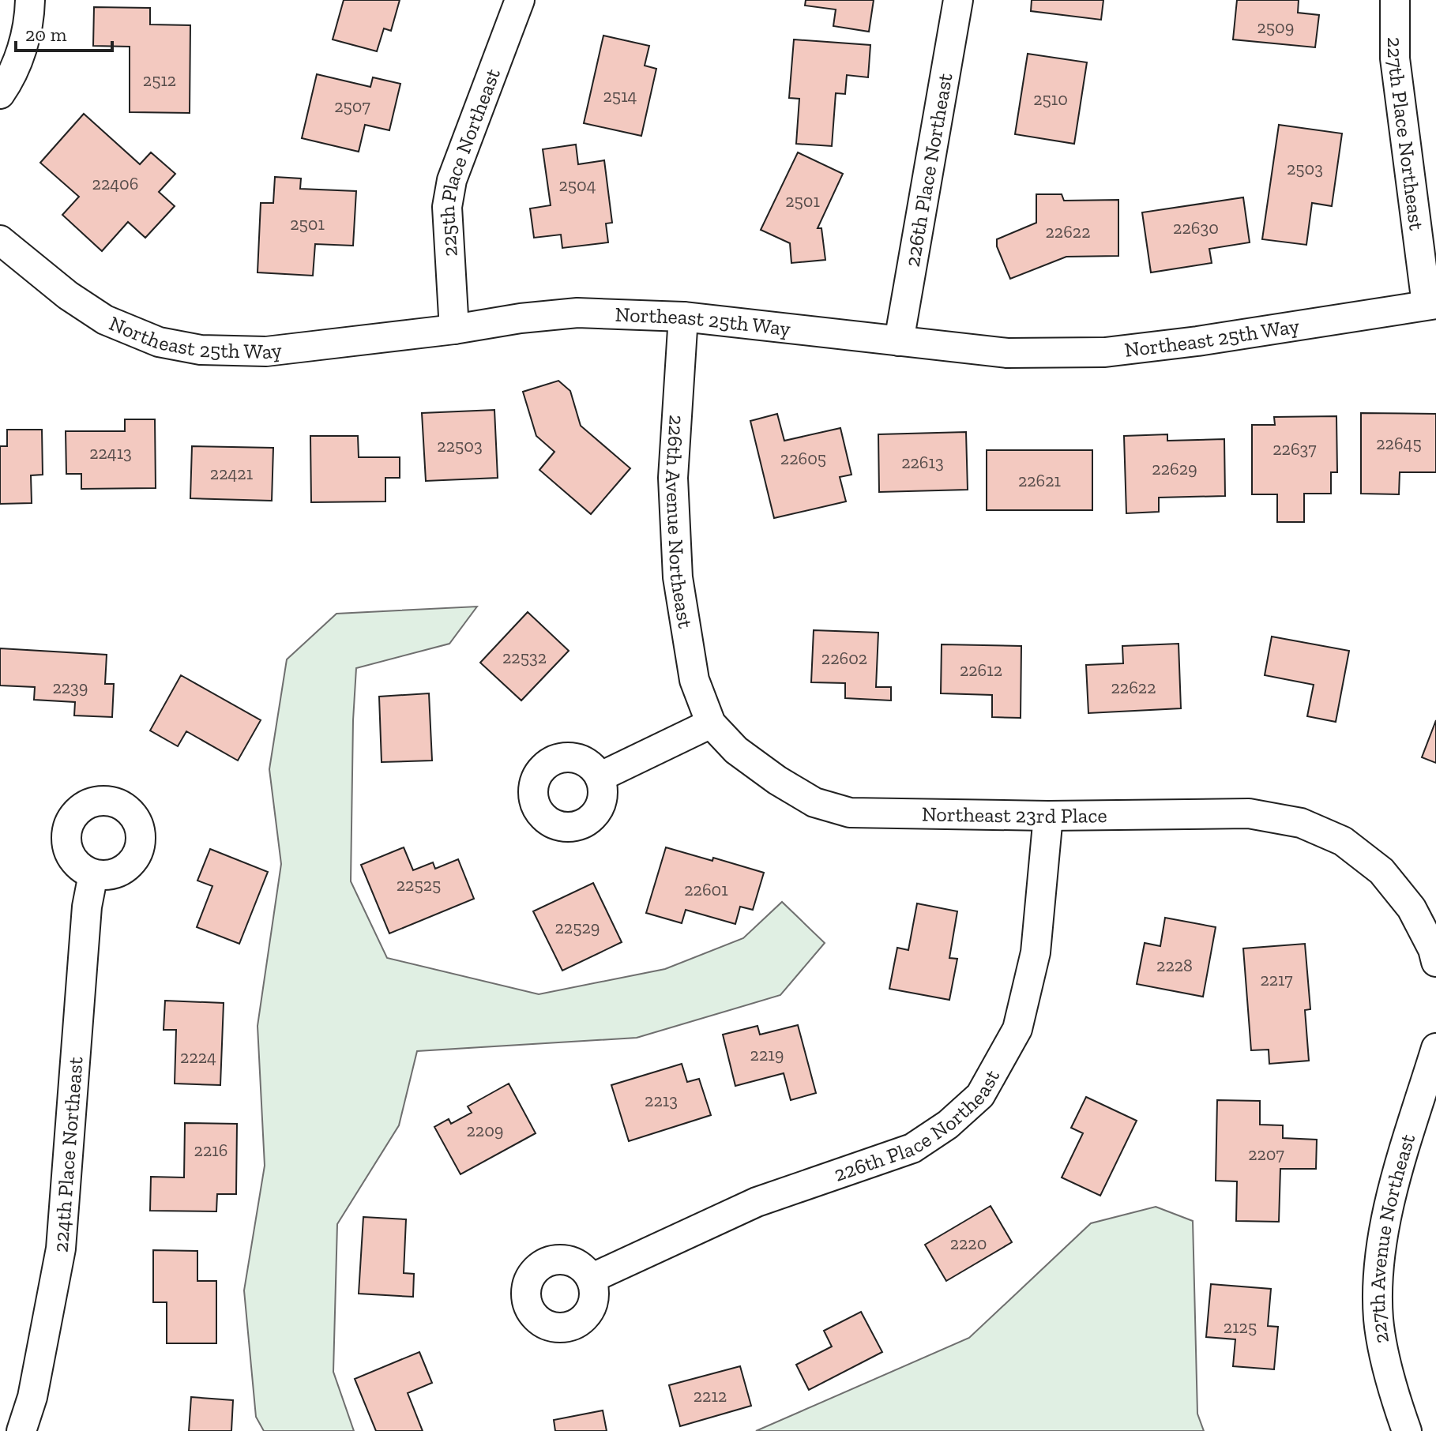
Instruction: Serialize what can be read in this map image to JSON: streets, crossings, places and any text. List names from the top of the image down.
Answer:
{
  "streets": {
    "street": [
      "227th Place Northeast",
      "225th Place Northeast",
      "226th Place Northeast",
      "Northeast 25th Way",
      "226th Avenue Northeast",
      "Northeast 23rd Place",
      "224th Place Northeast",
      "227th Avenue Northeast"
    ]
  },
  "crossings": [
    ["227th Place Northeast", "Northeast 25th Way"],
    ["225th Place Northeast", "Northeast 25th Way"],
    ["226th Place Northeast", "Northeast 25th Way"],
    ["226th Place Northeast", "Northeast 23rd Place"],
    ["Northeast 25th Way", "226th Avenue Northeast"],
    ["226th Avenue Northeast", "Northeast 23rd Place"]
  ],
  "house_numbers": [
    "2509",
    "2512",
    "2514",
    "2510",
    "2507",
    "2503",
    "22406",
    "2504",
    "2501",
    "2501",
    "22630",
    "22622",
    "22645",
    "22503",
    "22637",
    "22413",
    "22605",
    "22613",
    "22629",
    "22421",
    "22621",
    "22532",
    "22602",
    "22612",
    "2239",
    "22622",
    "22525",
    "22601",
    "22529",
    "2228",
    "2217",
    "2219",
    "2224",
    "2213",
    "2209",
    "2216",
    "2207",
    "2220",
    "2125",
    "2212"
  ],
  "scale_bar": "20 m"
}
